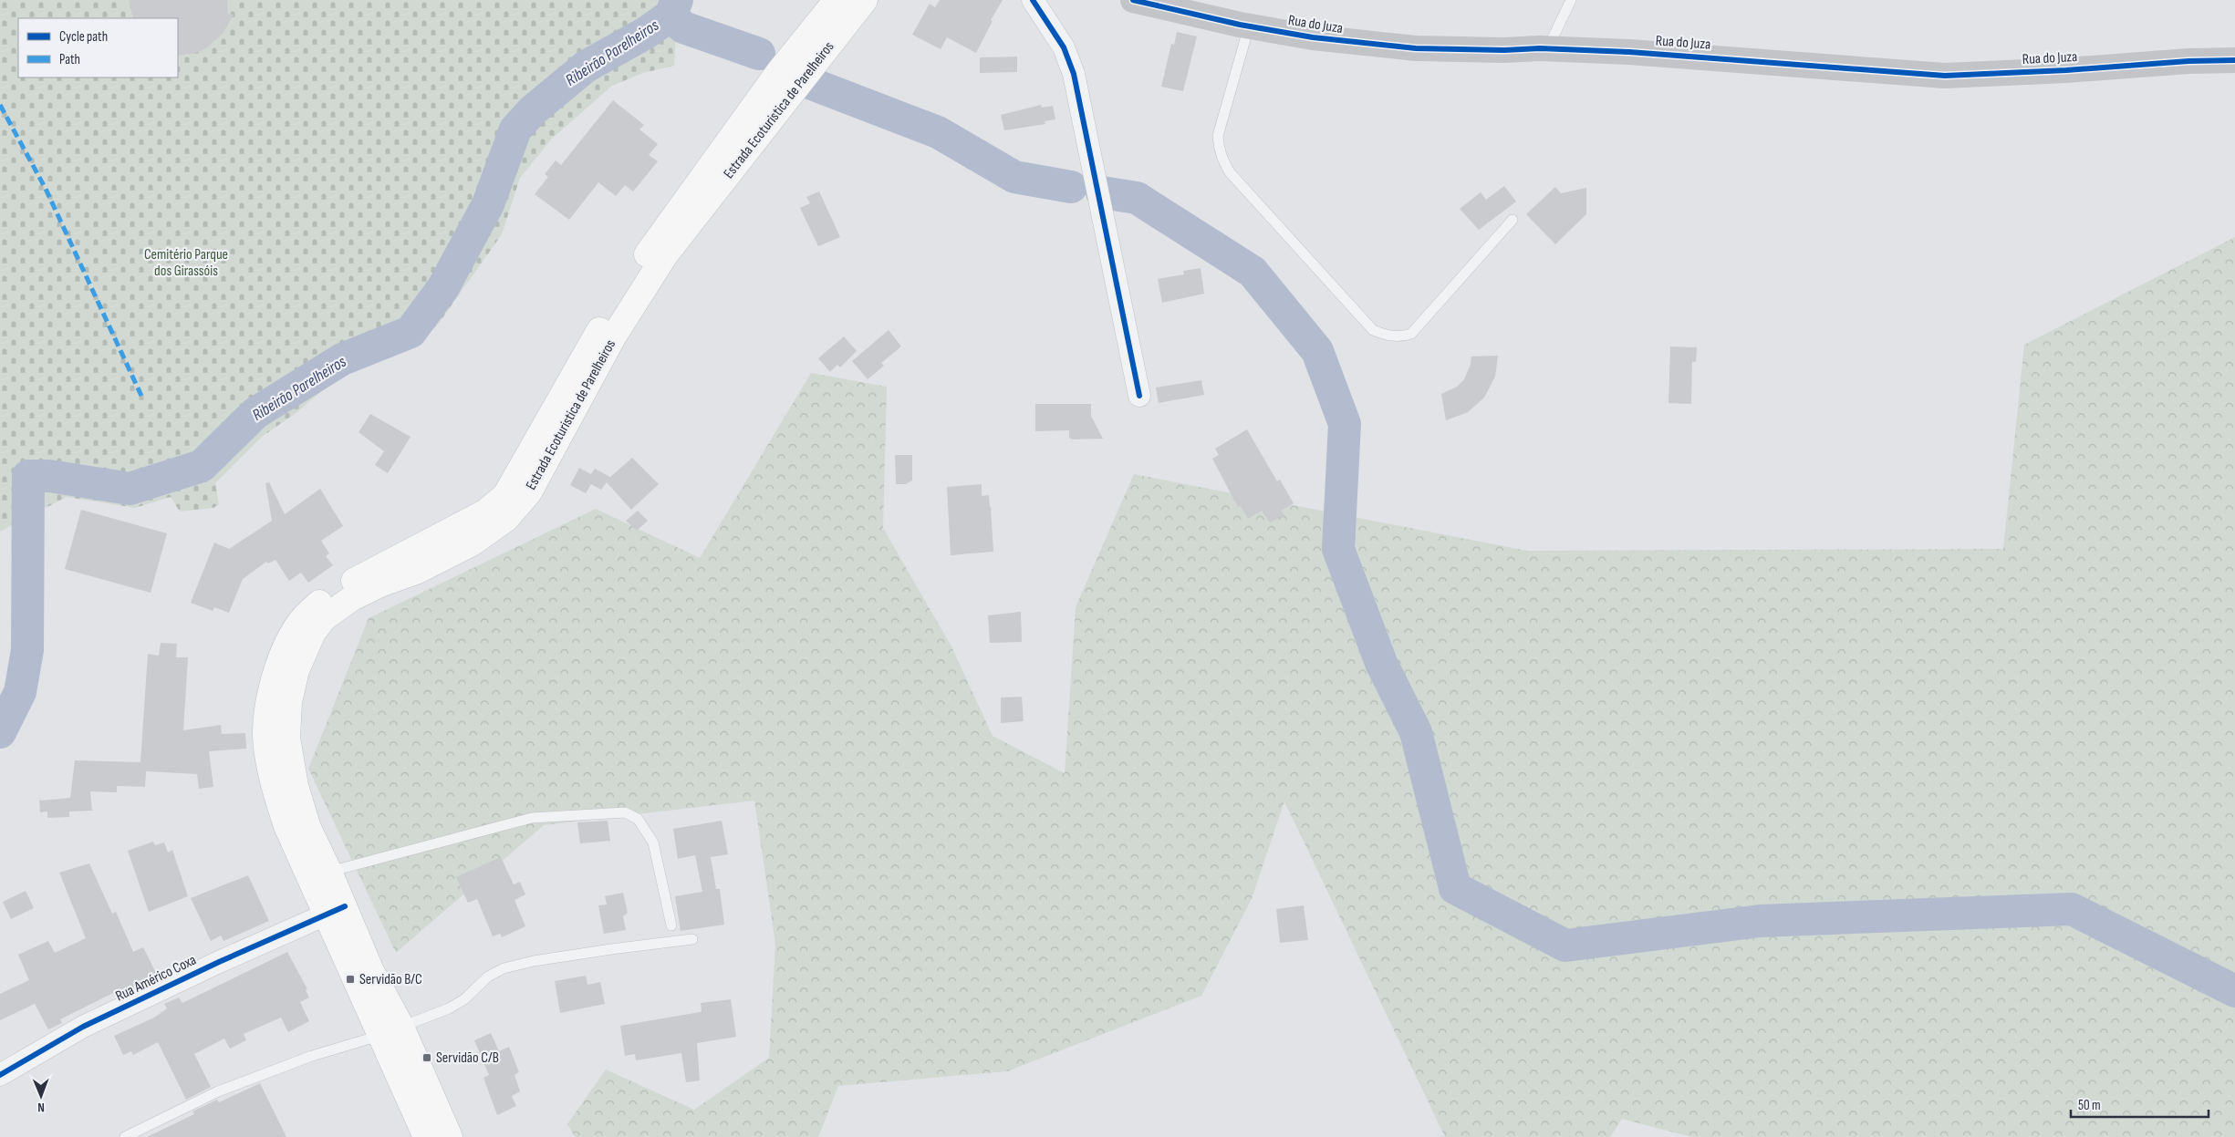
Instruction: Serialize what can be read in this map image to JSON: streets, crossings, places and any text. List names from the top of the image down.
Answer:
{
  "streets": {
    "main road": ["Estrada Ecoturistica de Parelheiros"],
    "street": ["Rua do Juza", "Rua Américo Coxa"]
  },
  "crossings": [
    ["Estrada Ecoturistica de Parelheiros", "Rua Américo Coxa"]
  ],
  "water": ["Ribeirão Parelheiros"],
  "parks": ["Cemitério Parque dos Girassóis"],
  "places": {
    "transit": ["Servidão B/C", "Servidão C/B"]
  },
  "legend": ["Cycle path", "Path"],
  "scale_bar": "50 m",
  "north": "bottom"
}
